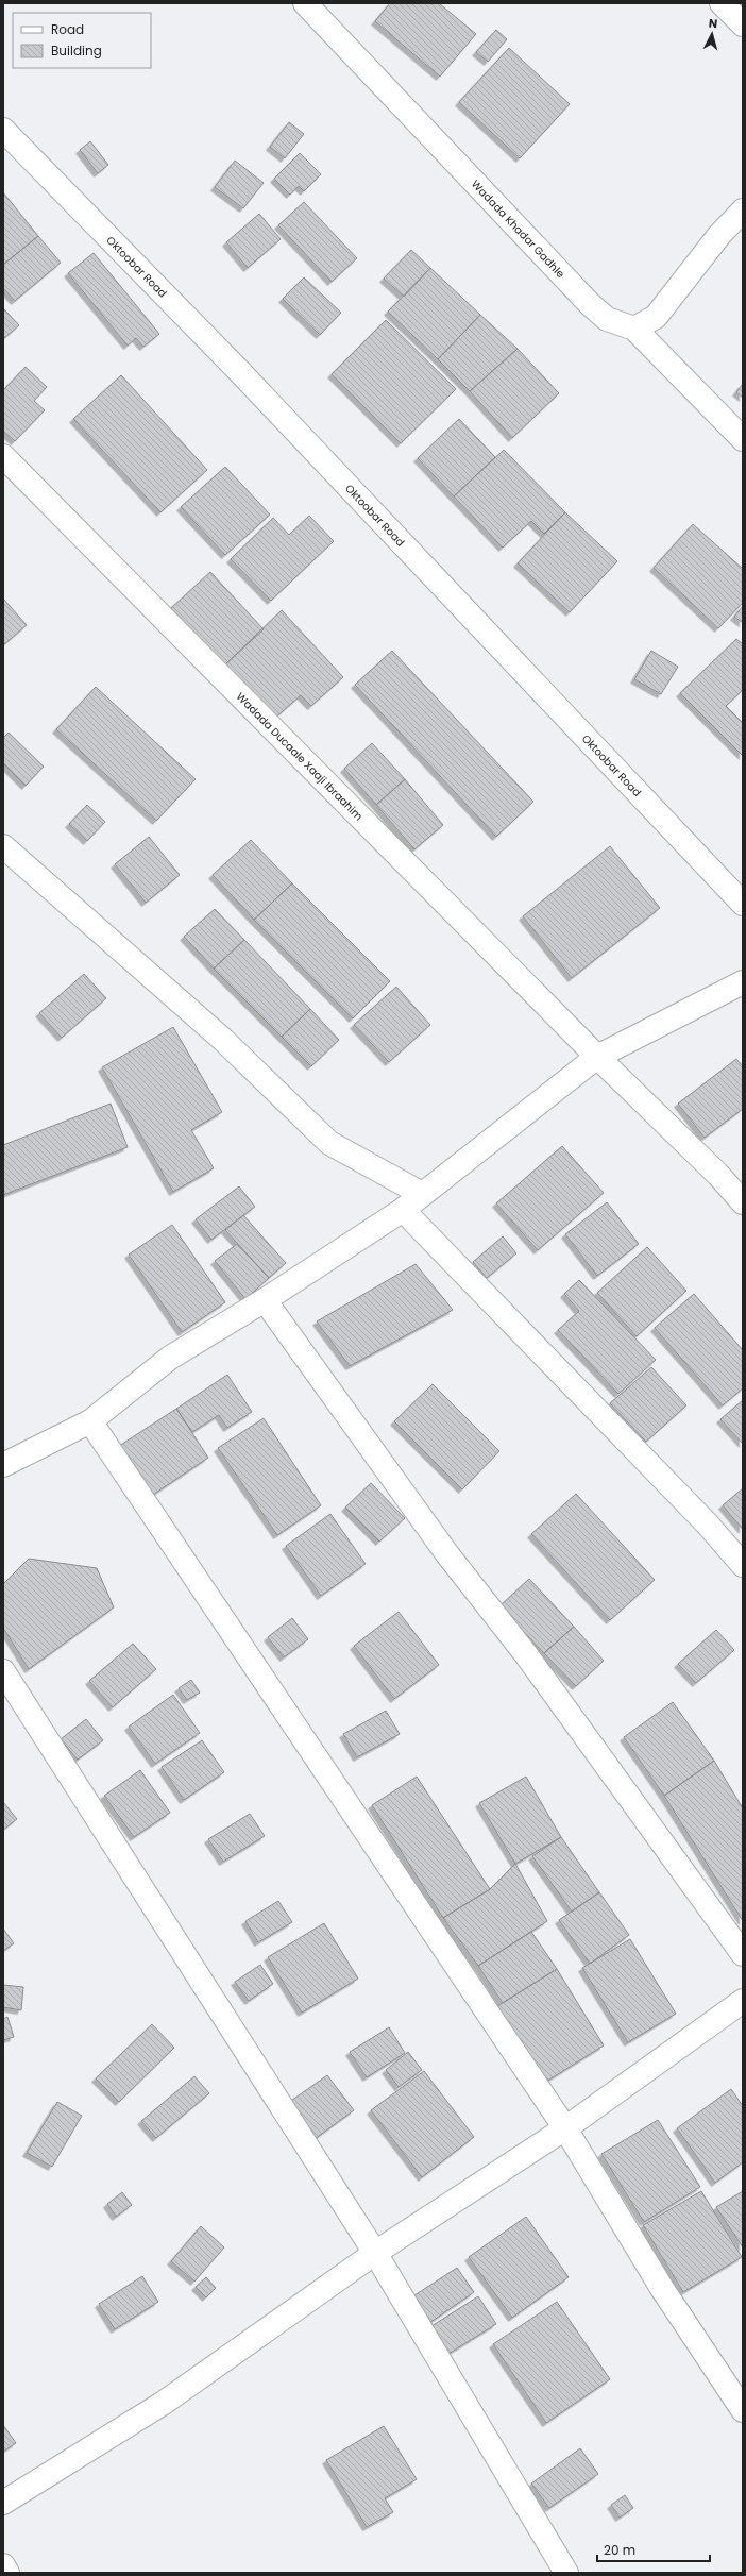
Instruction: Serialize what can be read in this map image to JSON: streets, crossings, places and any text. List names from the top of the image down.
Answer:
{
  "streets": {
    "street": ["Wadada Khadar Gadhle", "Oktoobar Road", "Wadada Ducaale Xaaji Ibraahim"]
  },
  "legend": ["Road", "Building"],
  "scale_bar": "20 m",
  "north": "top"
}
